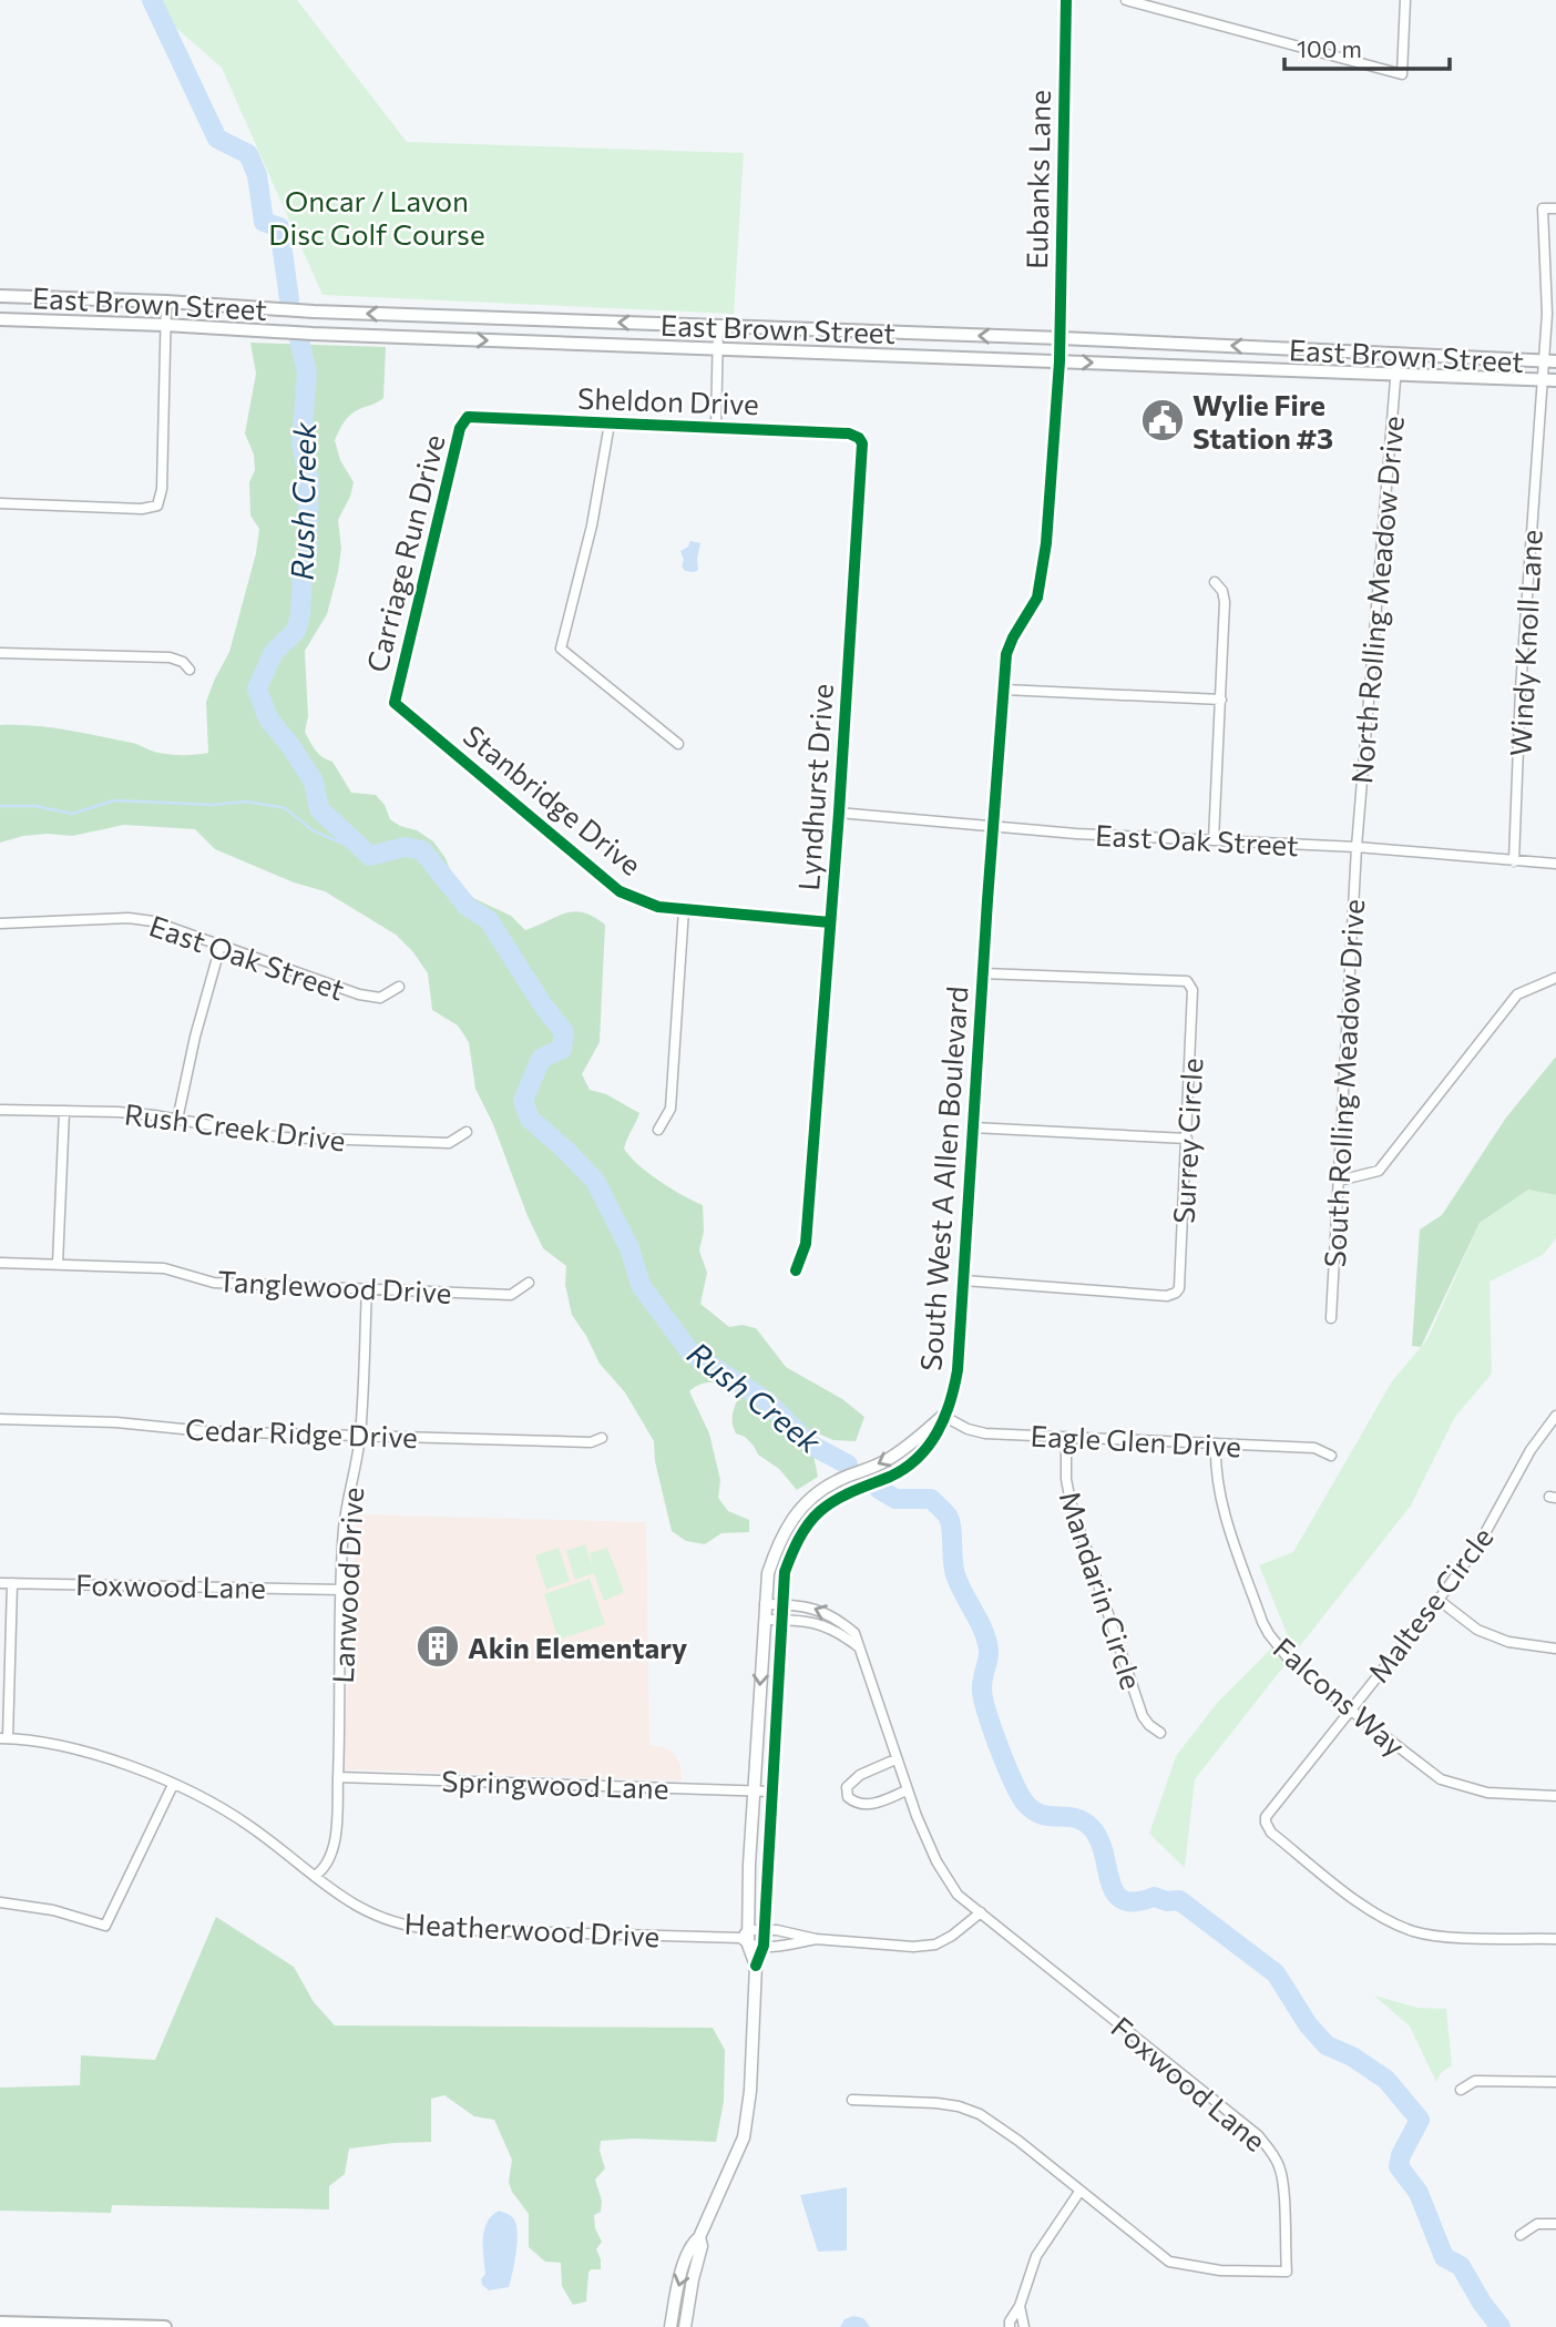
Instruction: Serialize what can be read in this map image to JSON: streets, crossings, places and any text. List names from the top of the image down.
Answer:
{
  "streets": {
    "main road": ["East Brown Street"],
    "street": [
      "Eubanks Lane",
      "Sheldon Drive",
      "Carriage Run Drive",
      "North Rolling Meadow Drive",
      "Windy Knoll Lane",
      "Lyndhurst Drive",
      "Stanbridge Drive",
      "East Oak Street",
      "South Rolling Meadow Drive",
      "Rush Creek Drive",
      "Surrey Circle",
      "South West A Allen Boulevard",
      "Tanglewood Drive",
      "Cedar Ridge Drive",
      "Eagle Glen Drive",
      "Foxwood Lane",
      "Lanwood Drive",
      "Mandarin Circle",
      "Maltese Circle",
      "Falcons Way",
      "Springwood Lane",
      "Heatherwood Drive"
    ]
  },
  "crossings": [
    ["Eubanks Lane", "East Brown Street"],
    ["Eubanks Lane", "South West A Allen Boulevard"],
    ["East Brown Street", "North Rolling Meadow Drive"],
    ["East Brown Street", "Windy Knoll Lane"],
    ["Sheldon Drive", "Carriage Run Drive"],
    ["Sheldon Drive", "Lyndhurst Drive"],
    ["Carriage Run Drive", "Stanbridge Drive"],
    ["North Rolling Meadow Drive", "East Oak Street"],
    ["North Rolling Meadow Drive", "South Rolling Meadow Drive"],
    ["Windy Knoll Lane", "East Oak Street"],
    ["Lyndhurst Drive", "Stanbridge Drive"],
    ["Lyndhurst Drive", "East Oak Street"],
    ["East Oak Street", "South Rolling Meadow Drive"],
    ["East Oak Street", "South West A Allen Boulevard"],
    ["Surrey Circle", "South West A Allen Boulevard"],
    ["South West A Allen Boulevard", "Eagle Glen Drive"],
    ["South West A Allen Boulevard", "Foxwood Lane"],
    ["South West A Allen Boulevard", "Springwood Lane"],
    ["South West A Allen Boulevard", "Heatherwood Drive"],
    ["Tanglewood Drive", "Lanwood Drive"],
    ["Cedar Ridge Drive", "Lanwood Drive"],
    ["Eagle Glen Drive", "Mandarin Circle"],
    ["Eagle Glen Drive", "Falcons Way"],
    ["Foxwood Lane", "Lanwood Drive"],
    ["Foxwood Lane", "Heatherwood Drive"],
    ["Lanwood Drive", "Springwood Lane"],
    ["Lanwood Drive", "Heatherwood Drive"],
    ["Maltese Circle", "Falcons Way"]
  ],
  "water": ["Rush Creek"],
  "parks": ["Oncar / Lavon Disc Golf Course"],
  "places": {
    "public building": ["Wylie Fire Station #3"],
    "building": ["Akin Elementary"]
  },
  "scale_bar": "100 m"
}
